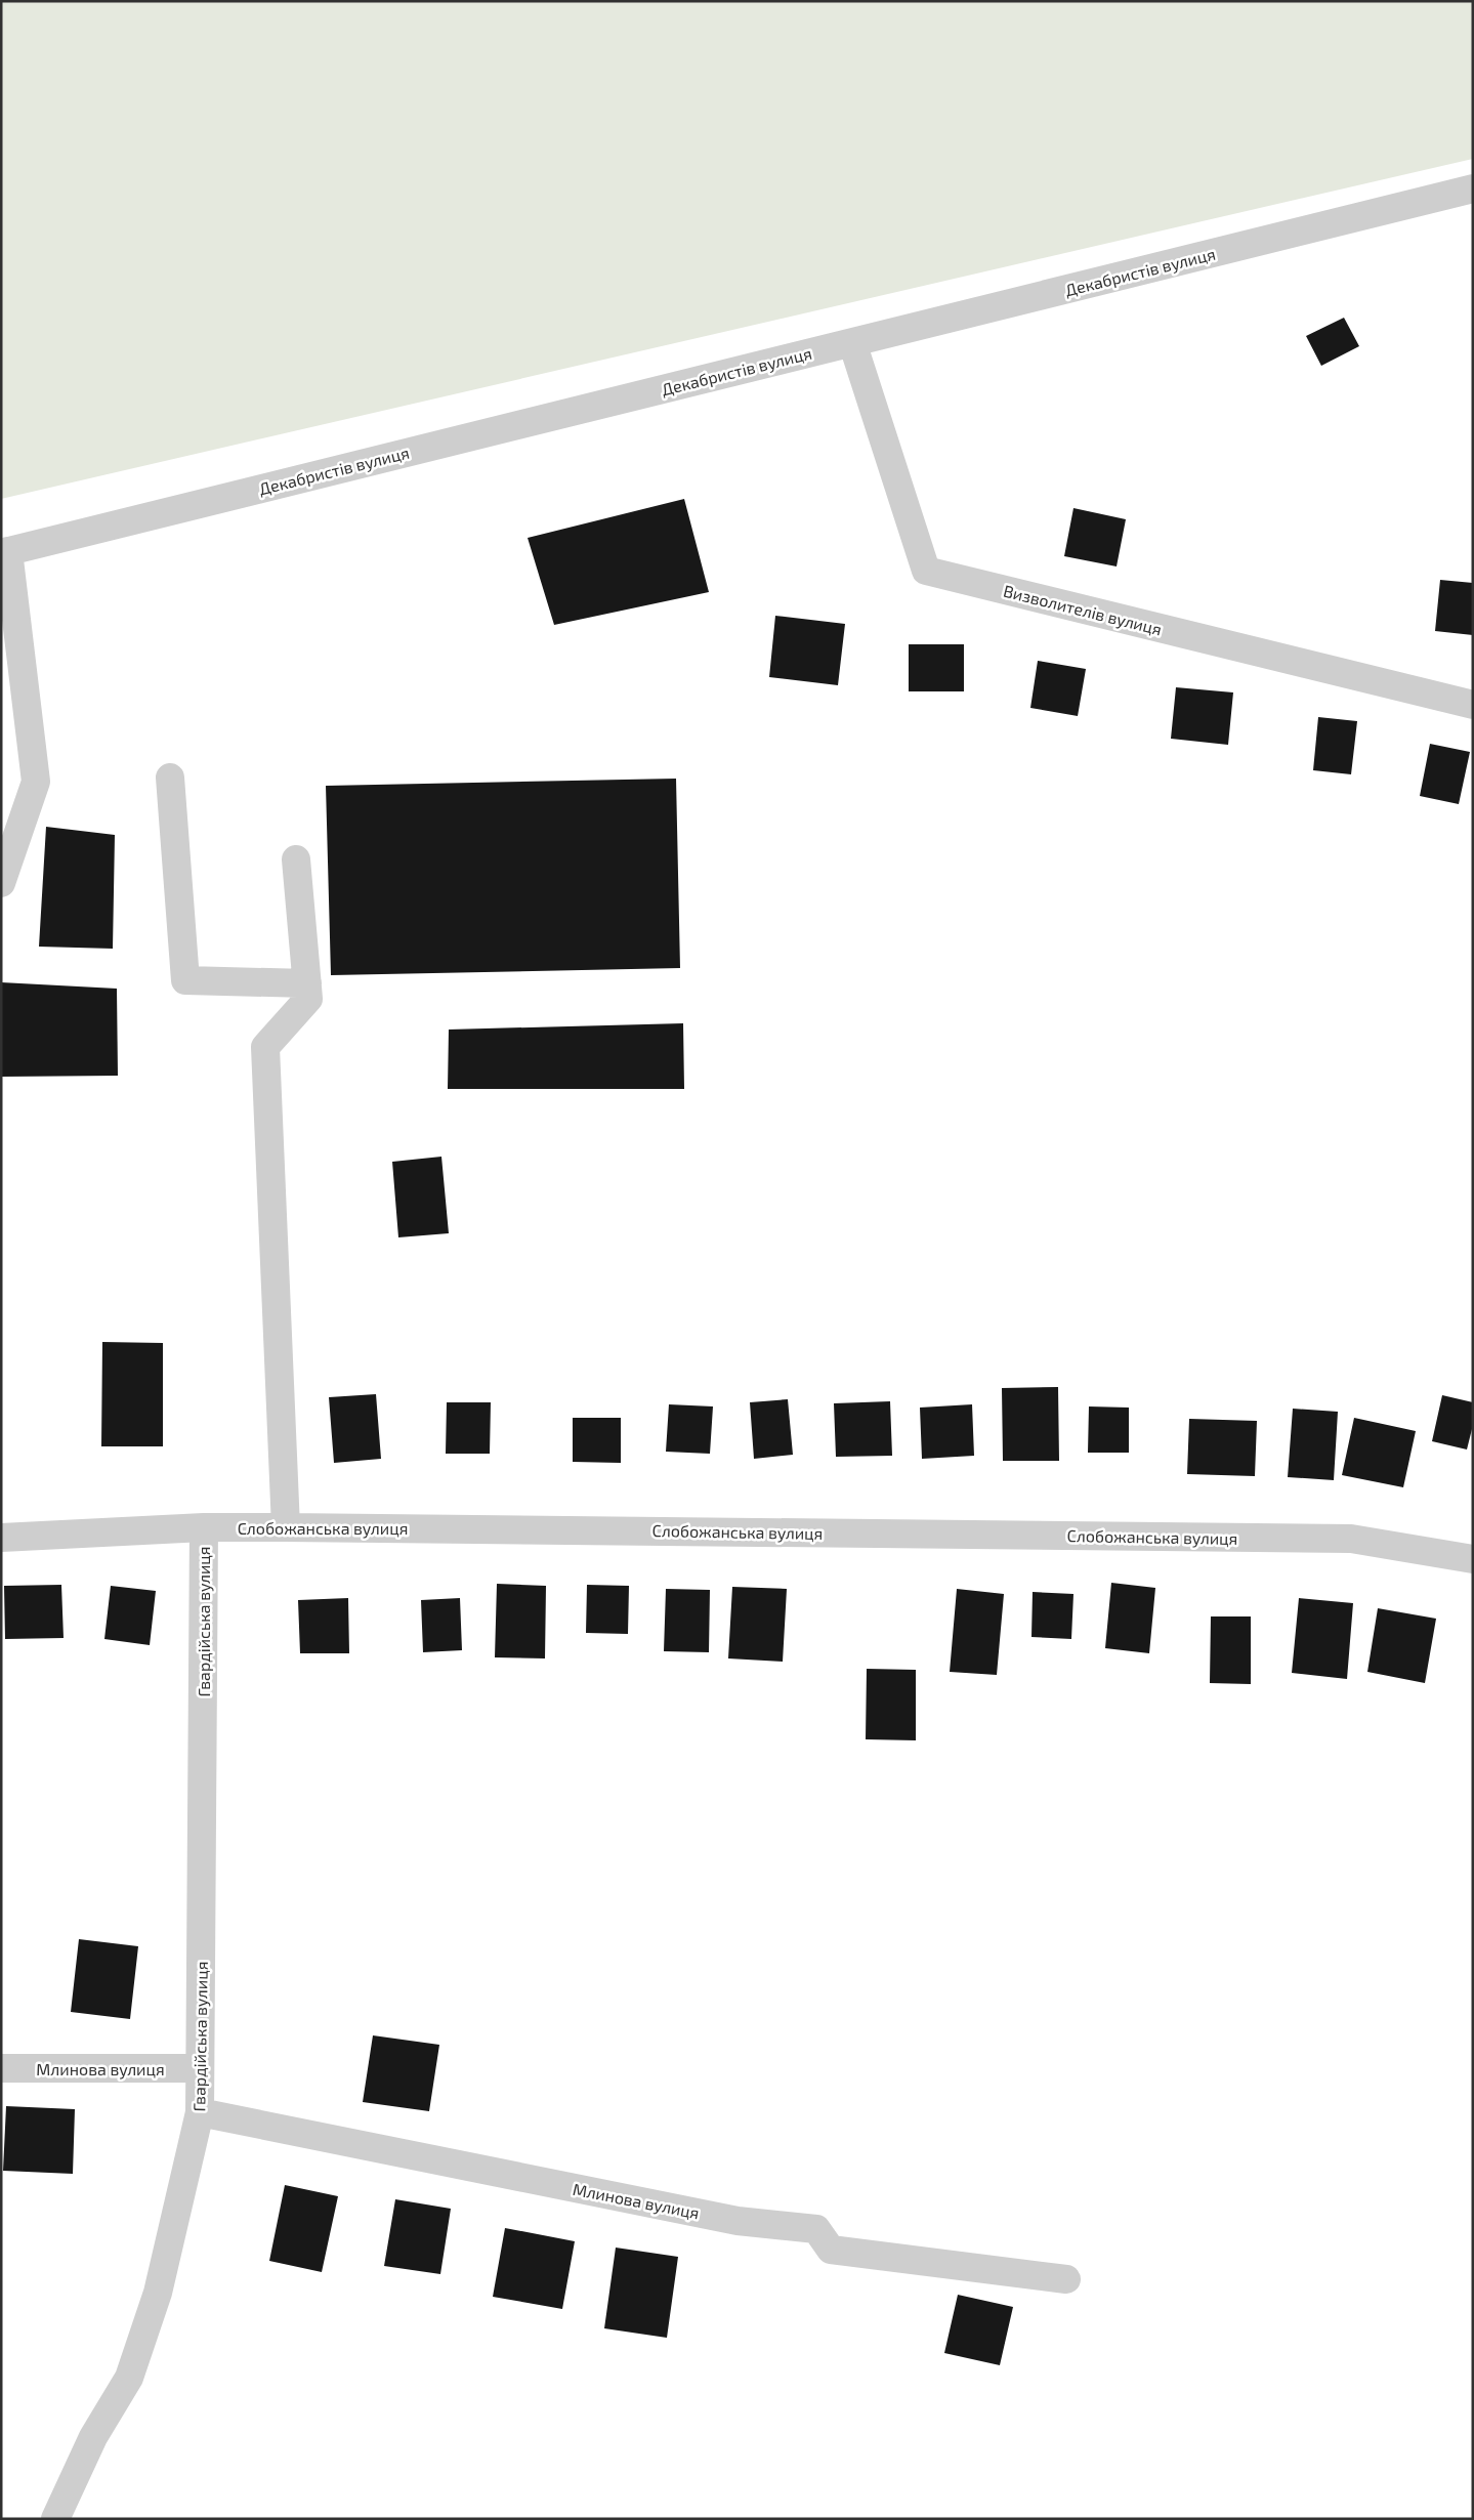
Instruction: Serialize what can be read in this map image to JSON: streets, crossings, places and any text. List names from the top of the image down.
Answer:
{
  "streets": {
    "street": [
      "Декабристів вулиця",
      "Визволителів вулиця",
      "Слобожанська вулиця",
      "Гвардійська вулиця",
      "Млинова вулиця"
    ]
  },
  "crossings": [
    ["Декабристів вулиця", "Визволителів вулиця"],
    ["Слобожанська вулиця", "Гвардійська вулиця"],
    ["Гвардійська вулиця", "Млинова вулиця"]
  ]
}
